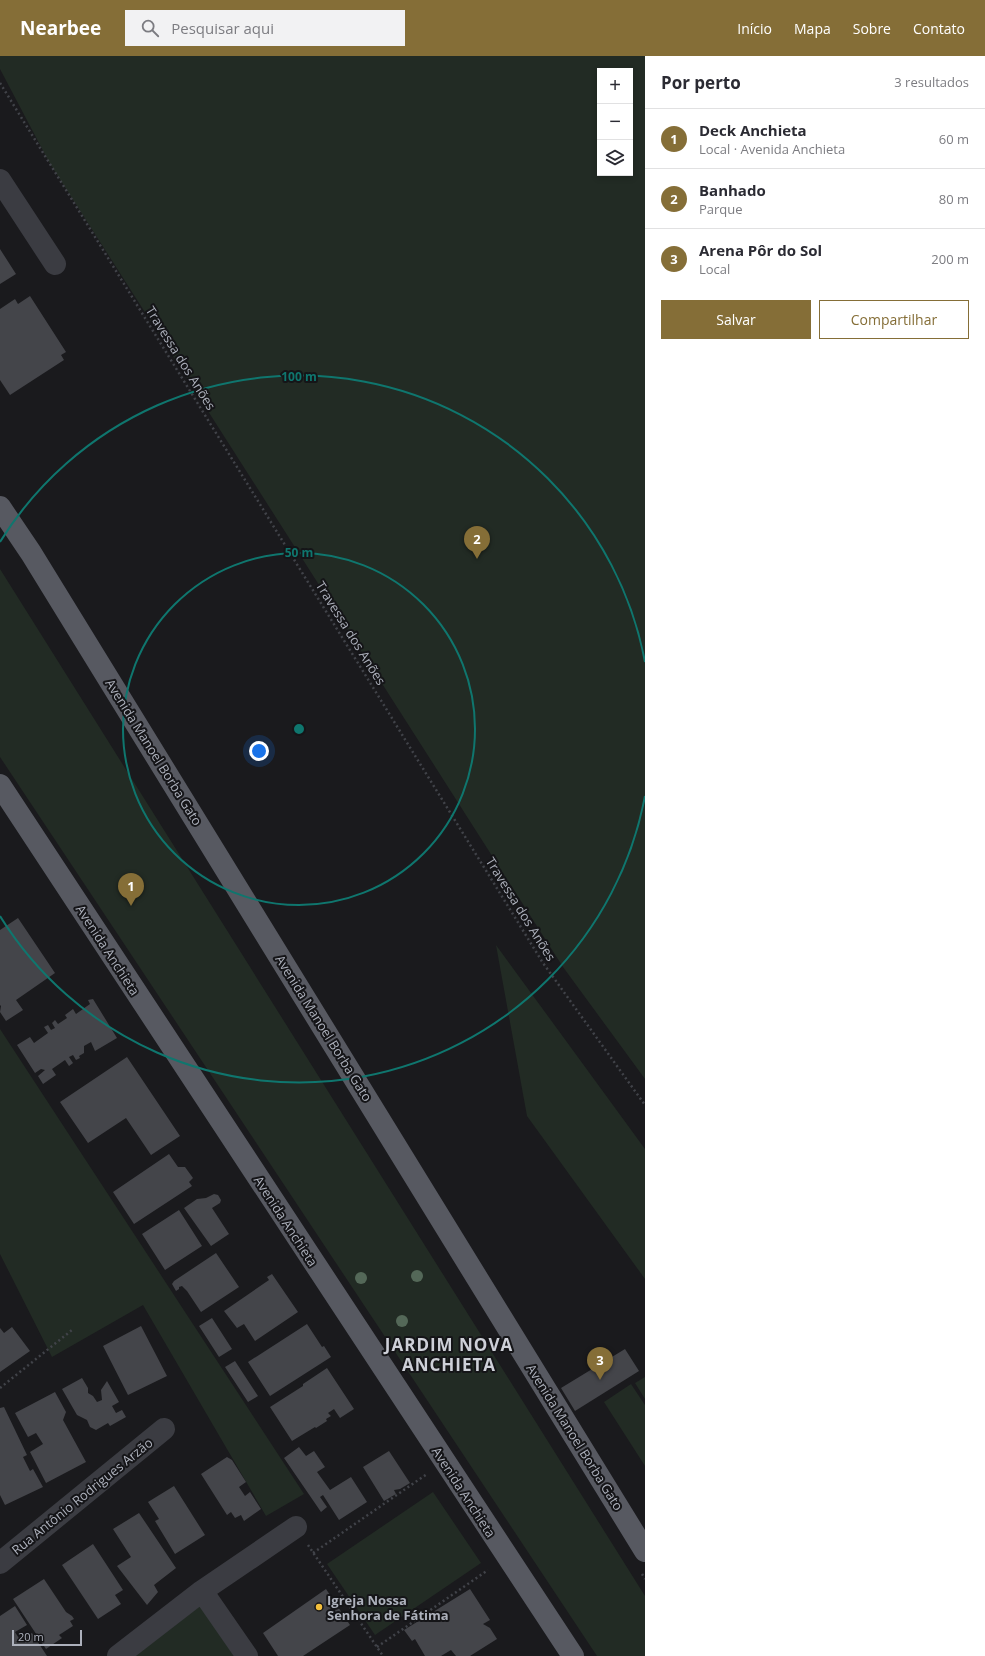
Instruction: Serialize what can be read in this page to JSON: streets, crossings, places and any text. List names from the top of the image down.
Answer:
{
  "streets": {
    "main road": ["Avenida Manoel Borba Gato", "Avenida Anchieta"],
    "street": ["Rua Antônio Rodrigues Arzão"],
    "path": ["Travessa dos Anões"]
  },
  "districts": ["JARDIM NOVA ANCHIETA"],
  "places": ["Igreja Nossa Senhora de Fátima"],
  "scale_bar": "20 m",
  "page": {
    "header": "Nearbee",
    "search": "Pesquisar aqui",
    "nav": [
      "Início",
      "Mapa",
      "Sobre",
      "Contato"
    ],
    "heading": ["Por perto", "3 resultados"],
    "map_buttons": ["+", "−"],
    "list": [
      {
        "mark": "1",
        "name": "Deck Anchieta",
        "note": "Local · Avenida Anchieta",
        "value": "60 m"
      },
      {
        "mark": "2",
        "name": "Banhado",
        "note": "Parque",
        "value": "80 m"
      },
      {
        "mark": "3",
        "name": "Arena Pôr do Sol",
        "note": "Local",
        "value": "200 m"
      }
    ],
    "buttons": ["Salvar", "Compartilhar"],
    "pins": ["2", "1", "3"],
    "scale": "20 m"
  },
  "rings": ["100 m", "50 m"]
}
